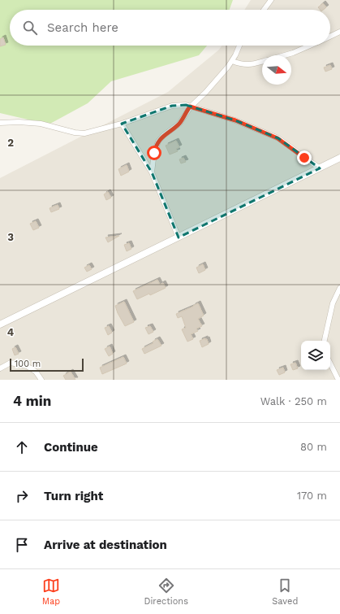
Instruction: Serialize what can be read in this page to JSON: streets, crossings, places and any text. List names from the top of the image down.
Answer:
{
  "scale_bar": "100 m",
  "north": "right",
  "page": {
    "search": "Search here",
    "scale": "100 m",
    "heading": ["4 min", "Walk · 250 m"],
    "list": [
      ["Continue", "80 m"],
      ["Turn right", "170 m"],
      "Arrive at destination"
    ],
    "nav": ["Map", "Directions", "Saved"]
  },
  "grid": {
    "rows": ["2", "3", "4"]
  }
}
